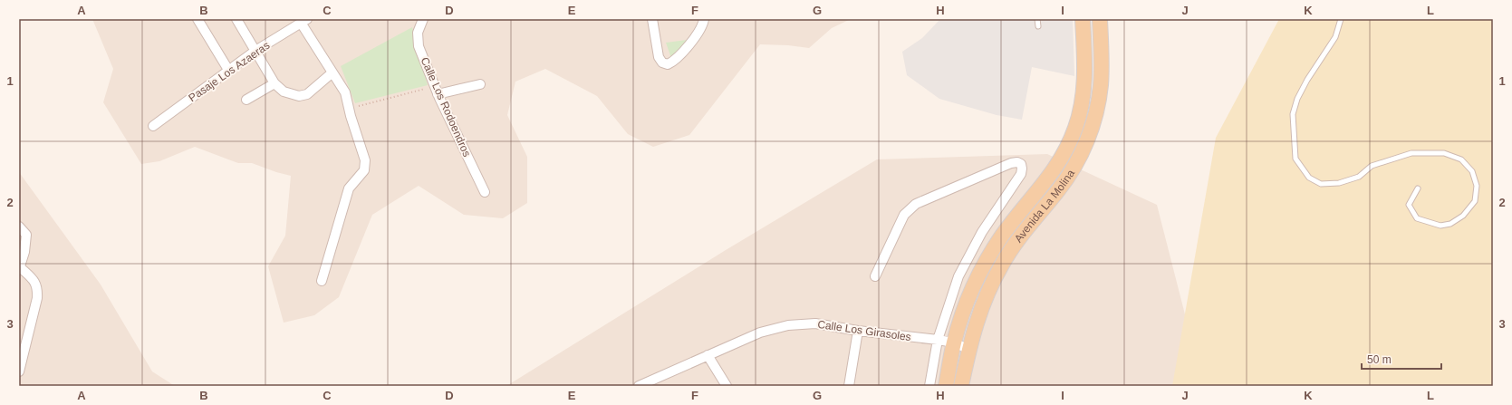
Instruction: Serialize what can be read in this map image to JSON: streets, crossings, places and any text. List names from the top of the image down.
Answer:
{
  "streets": {
    "main road": ["Avenida La Molina"],
    "street": ["Pasaje Los Azaeras", "Calle Los Rodoendros", "Calle Los Girasoles"]
  },
  "crossings": [
    ["Avenida La Molina", "Calle Los Girasoles"]
  ],
  "scale_bar": "50 m",
  "grid": {
    "columns": [
      "A",
      "B",
      "C",
      "D",
      "E",
      "F",
      "G",
      "H",
      "I",
      "J",
      "K",
      "L"
    ],
    "rows": ["1", "2", "3"]
  }
}
